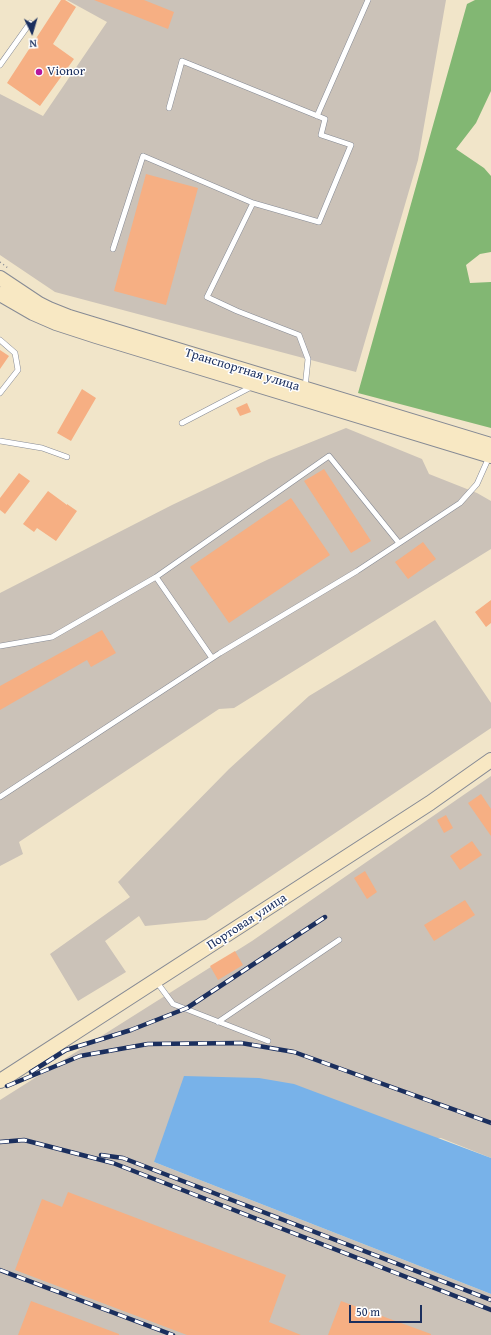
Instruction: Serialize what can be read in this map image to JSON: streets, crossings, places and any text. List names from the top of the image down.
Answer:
{
  "streets": {
    "main road": ["Транспортная улица", "Портовая улица"]
  },
  "places": ["Vionor"],
  "scale_bar": "50 m",
  "north": "bottom"
}
